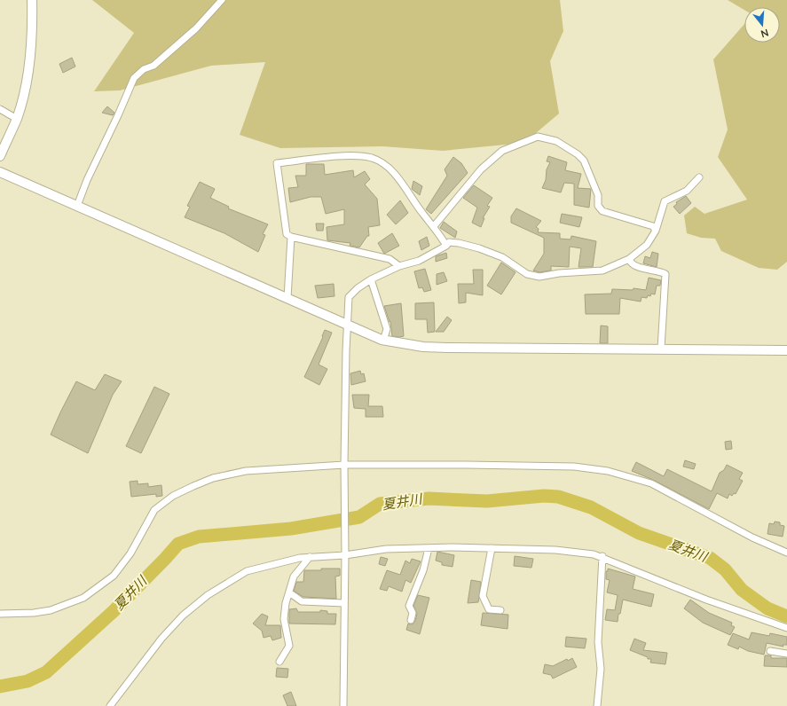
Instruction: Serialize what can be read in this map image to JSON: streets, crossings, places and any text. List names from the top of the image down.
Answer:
{
  "water": ["夏井川"],
  "north": "bottom"
}
